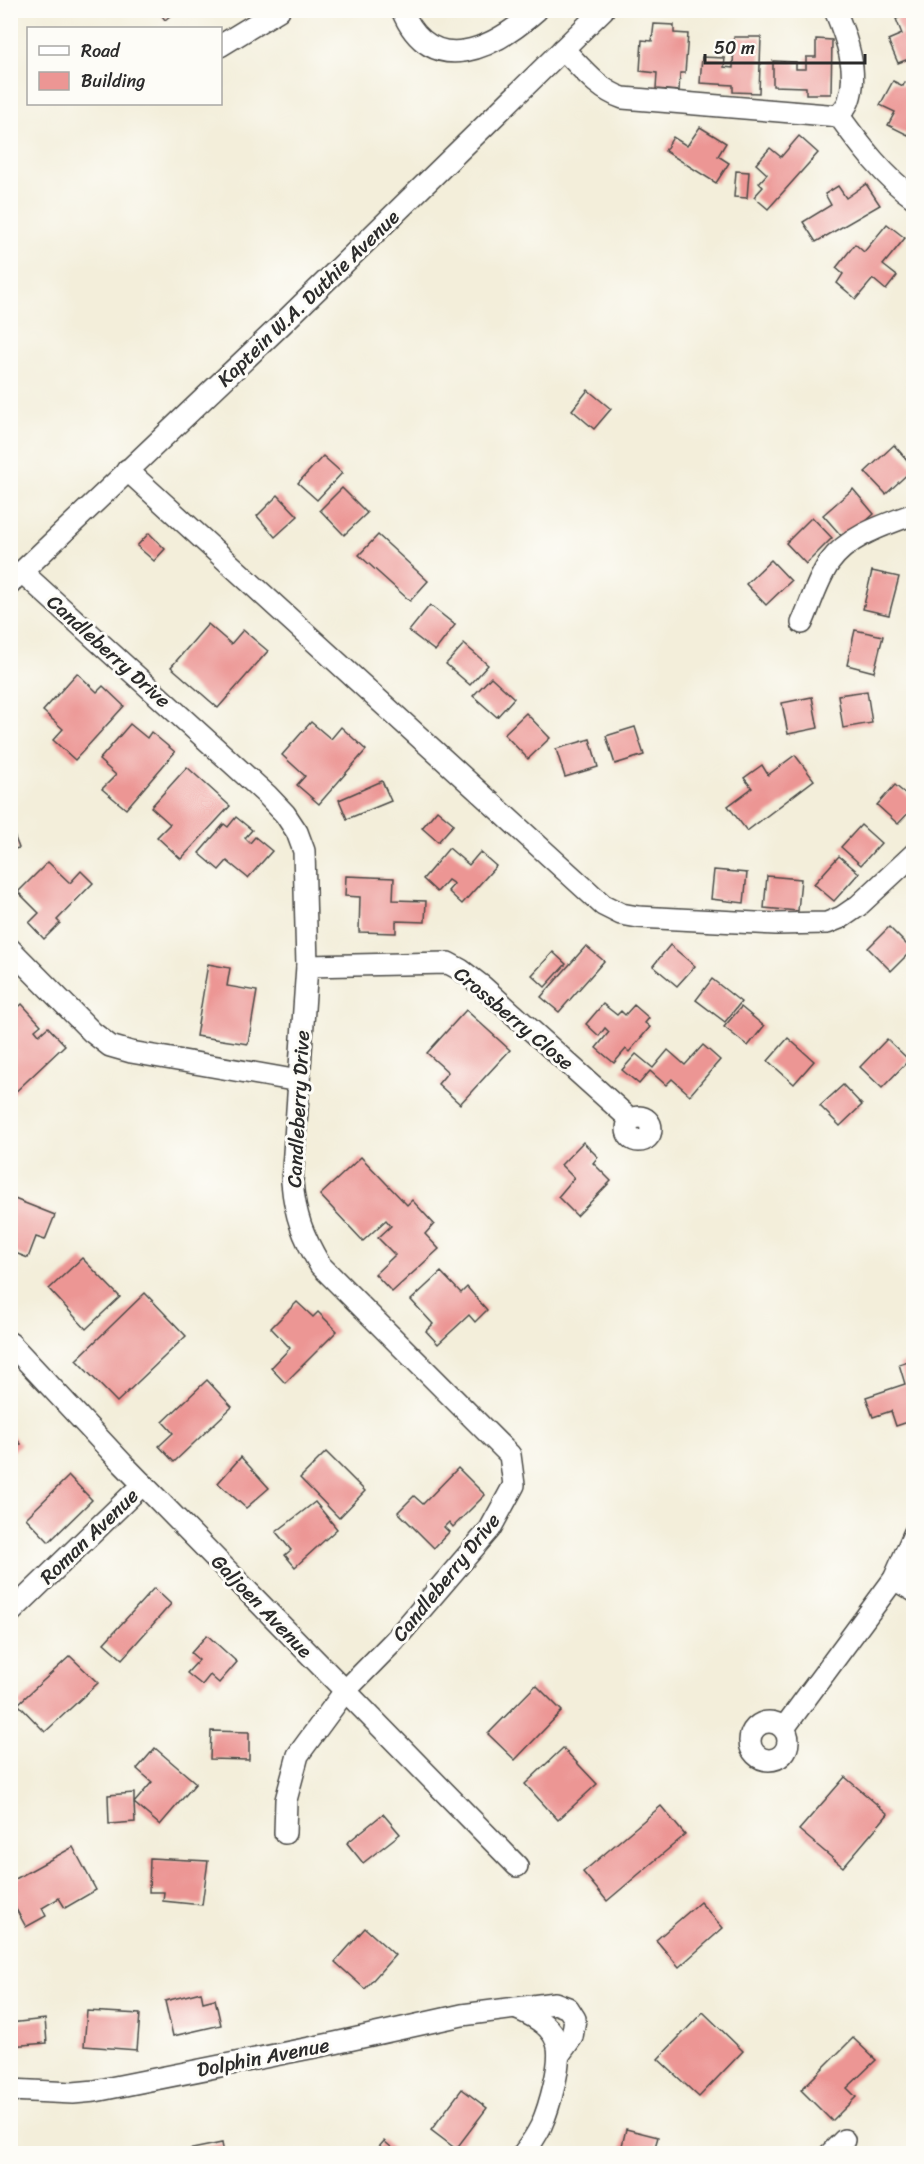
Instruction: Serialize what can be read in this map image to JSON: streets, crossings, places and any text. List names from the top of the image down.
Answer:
{
  "streets": {
    "street": [
      "Kaptein W.A. Duthie Avenue",
      "Candleberry Drive",
      "Crossberry Close",
      "Roman Avenue",
      "Galjoen Avenue",
      "Dolphin Avenue"
    ]
  },
  "crossings": [
    ["Kaptein W.A. Duthie Avenue", "Candleberry Drive"],
    ["Candleberry Drive", "Crossberry Close"],
    ["Candleberry Drive", "Galjoen Avenue"],
    ["Roman Avenue", "Galjoen Avenue"]
  ],
  "legend": ["Road", "Building"],
  "scale_bar": "50 m"
}
